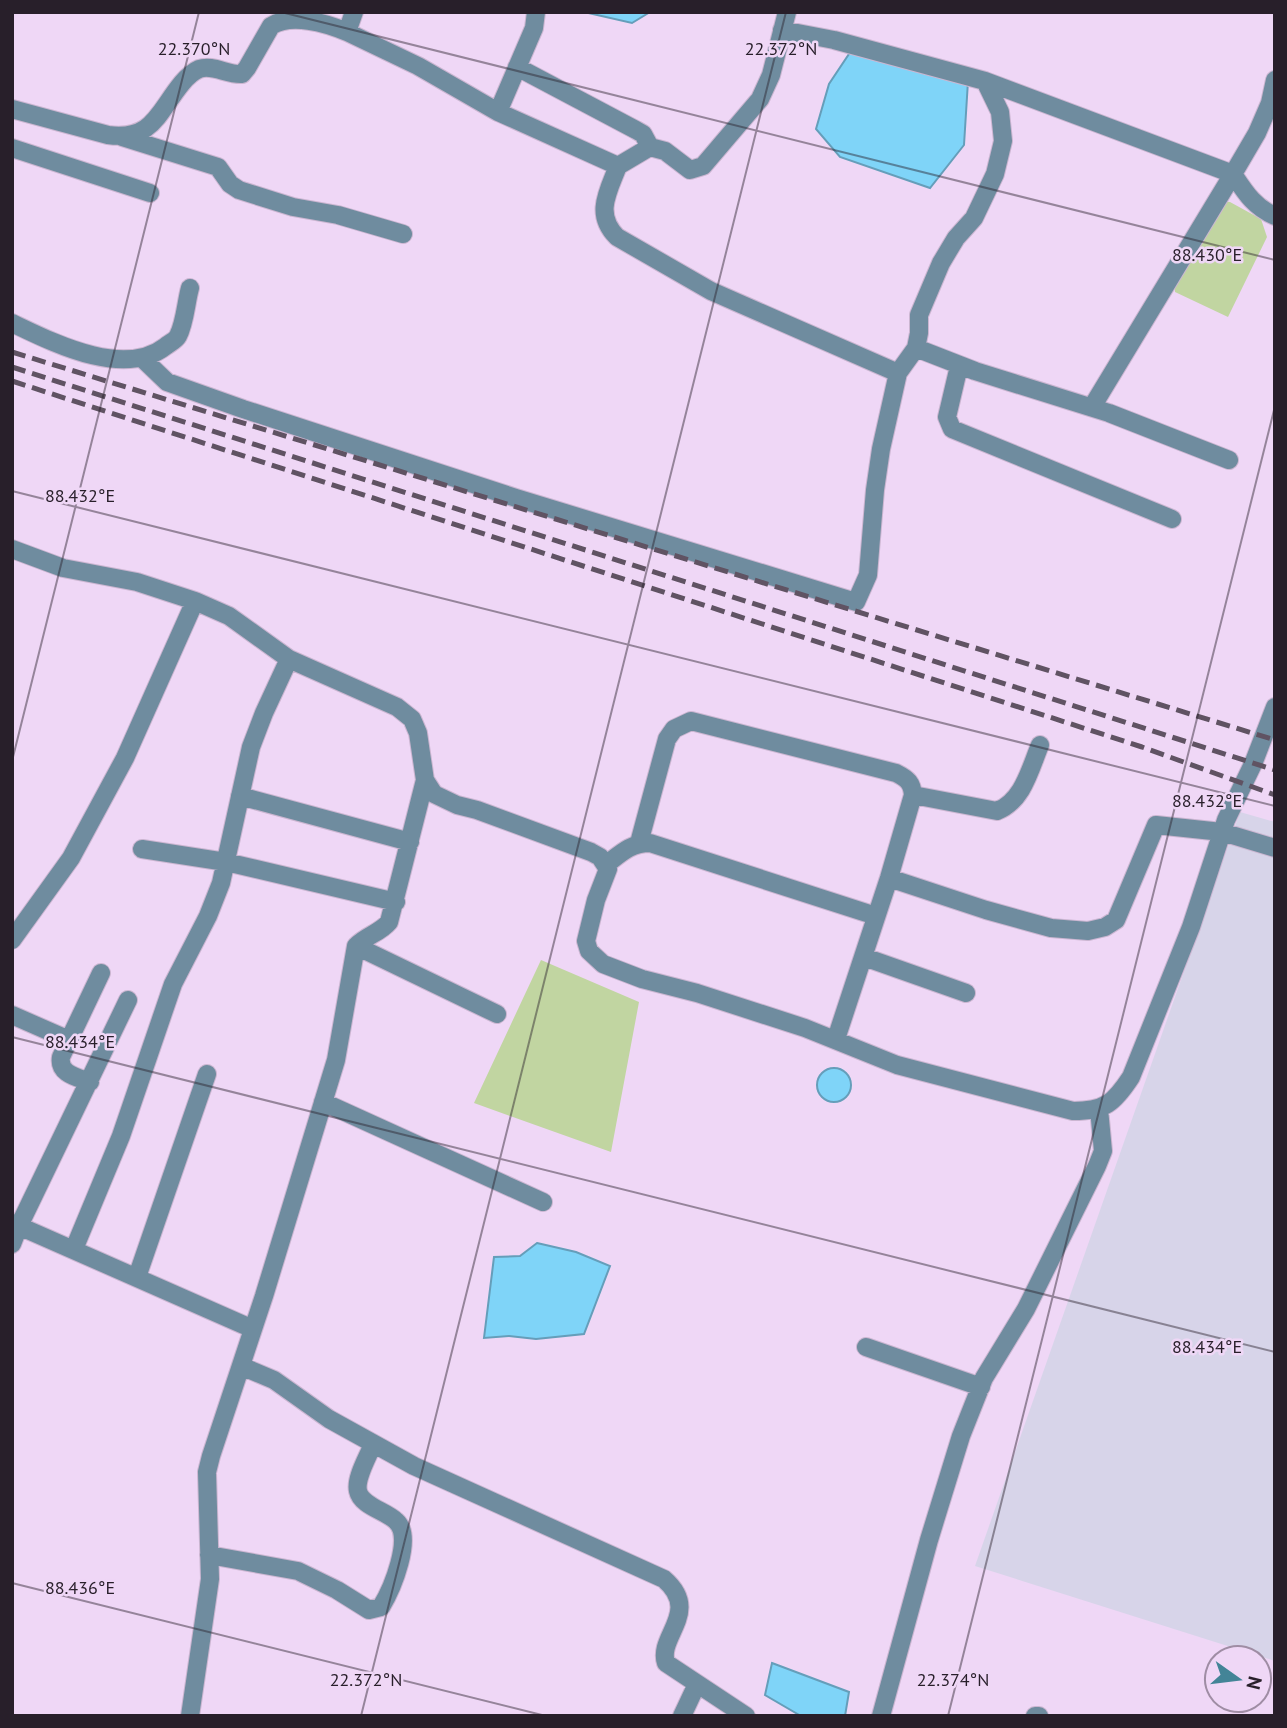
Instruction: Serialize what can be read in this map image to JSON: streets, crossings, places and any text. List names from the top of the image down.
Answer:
{
  "north": "right",
  "coordinates": [
    "22.370°N",
    "22.372°N",
    "88.430°E",
    "88.432°E",
    "88.434°E",
    "88.436°E",
    "22.374°N"
  ]
}
